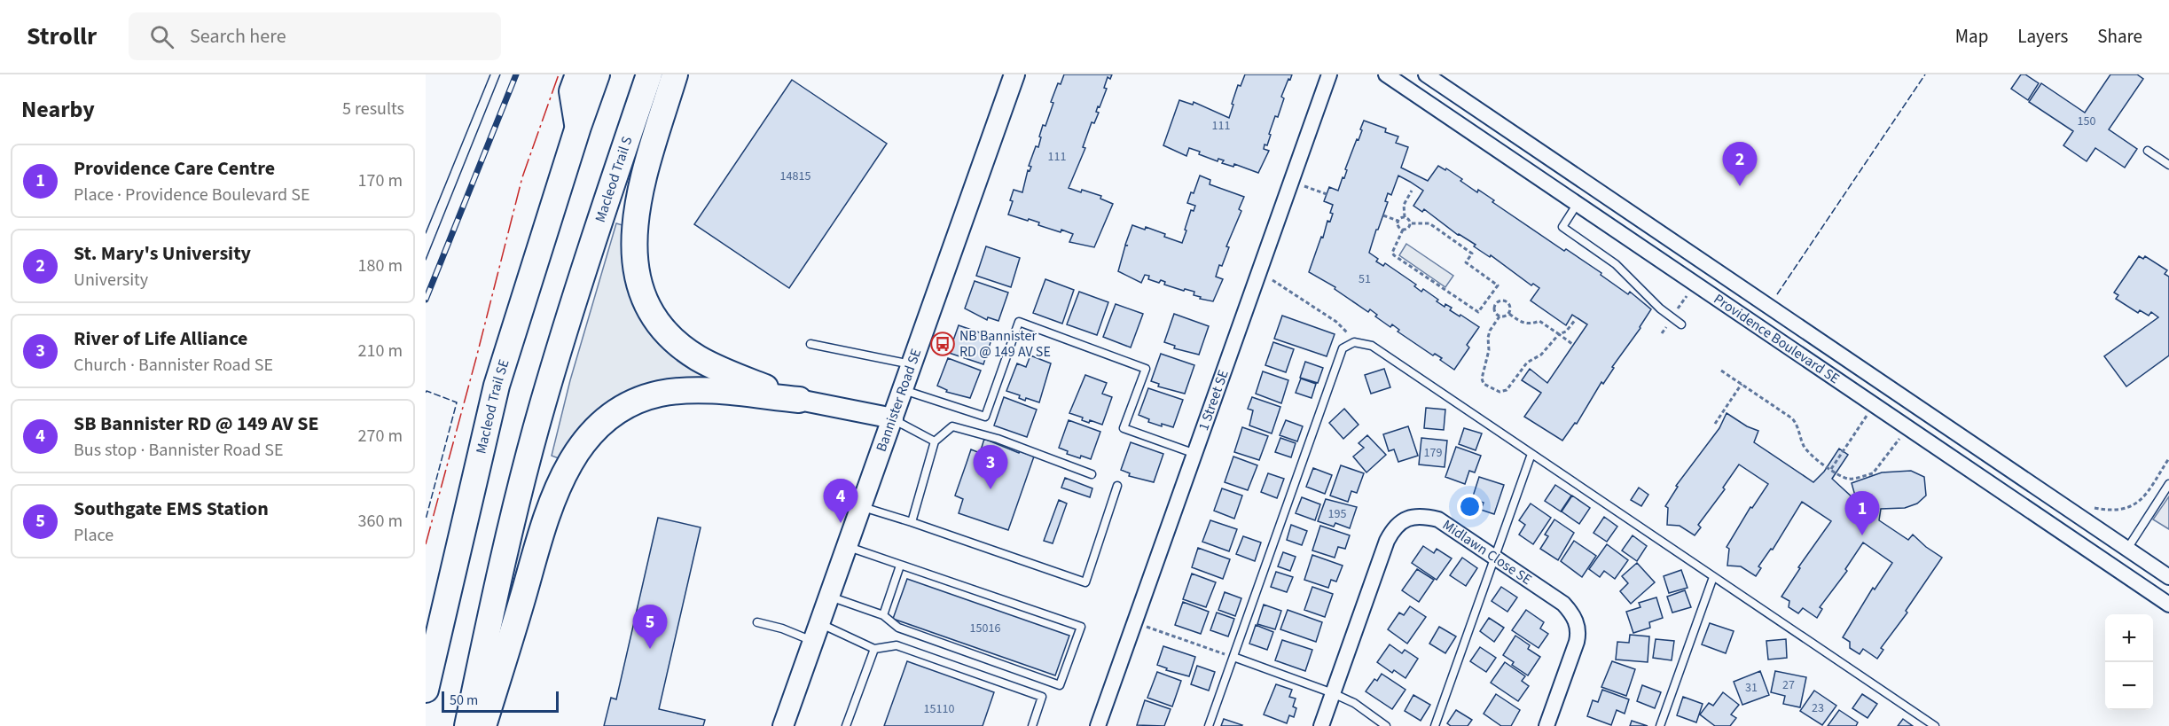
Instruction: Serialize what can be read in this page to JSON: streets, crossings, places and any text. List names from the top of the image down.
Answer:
{
  "streets": {
    "highway": ["Macleod Trail S", "Macleod Trail SE"],
    "street": [
      "Providence Boulevard SE",
      "Bannister Road SE",
      "1 Street SE",
      "Midlawn Close SE"
    ]
  },
  "places": {
    "bus stop": ["NB Bannister RD @ 149 AV SE"]
  },
  "house_numbers": [
    "150",
    "111",
    "111",
    "14815",
    "51",
    "179",
    "195",
    "15016",
    "27",
    "31",
    "23",
    "15110"
  ],
  "scale_bar": "50 m",
  "page": {
    "header": "Strollr",
    "search": "Search here",
    "nav": ["Map", "Layers", "Share"],
    "heading": ["Nearby", "5 results"],
    "pins": [
      "2",
      "3",
      "4",
      "1",
      "5"
    ],
    "list": [
      {
        "mark": "1",
        "name": "Providence Care Centre",
        "note": "Place · Providence Boulevard SE",
        "value": "170 m"
      },
      {
        "mark": "2",
        "name": "St. Mary's University",
        "note": "University",
        "value": "180 m"
      },
      {
        "mark": "3",
        "name": "River of Life Alliance",
        "note": "Church · Bannister Road SE",
        "value": "210 m"
      },
      {
        "mark": "4",
        "name": "SB Bannister RD @ 149 AV SE",
        "note": "Bus stop · Bannister Road SE",
        "value": "270 m"
      },
      {
        "mark": "5",
        "name": "Southgate EMS Station",
        "note": "Place",
        "value": "360 m"
      }
    ],
    "map_buttons": ["+", "−"],
    "scale": "50 m"
  }
}
